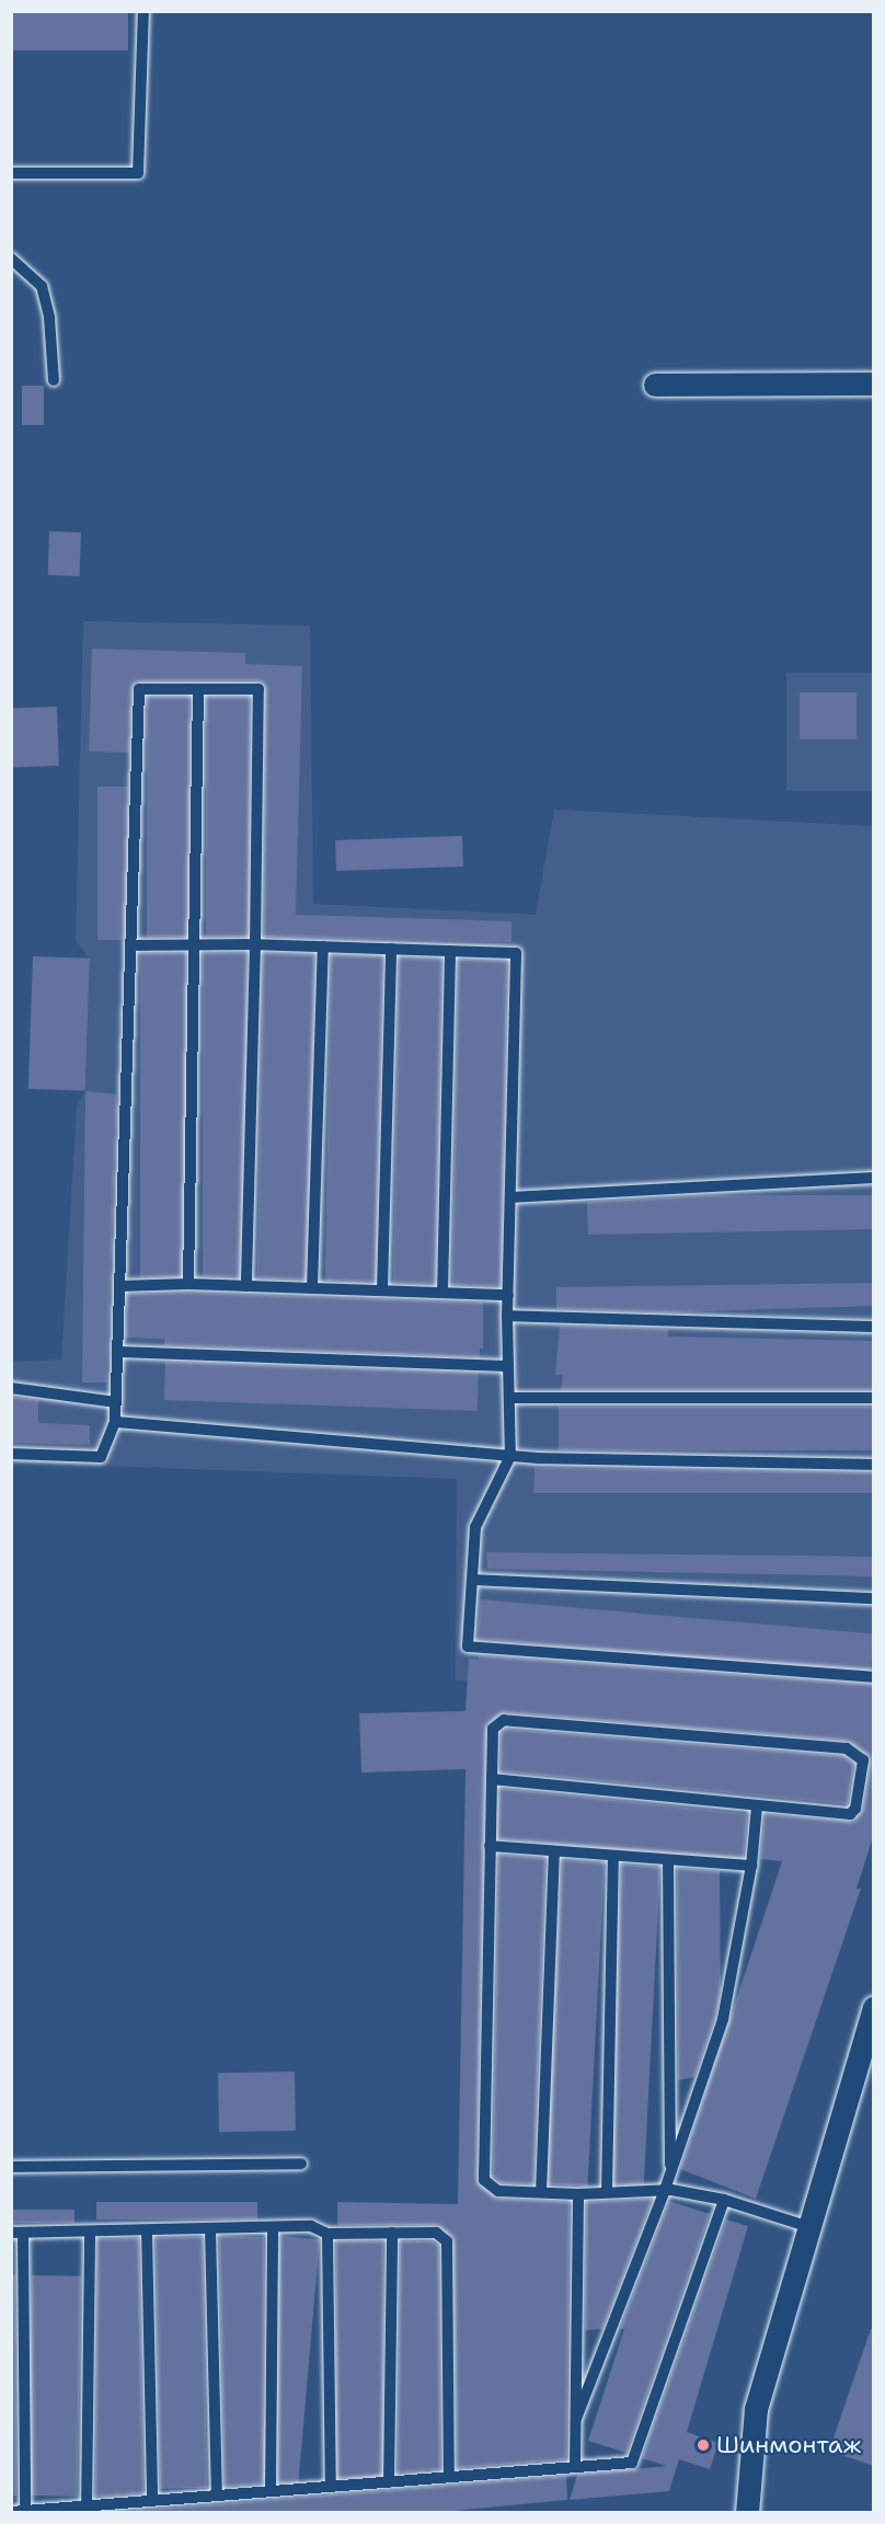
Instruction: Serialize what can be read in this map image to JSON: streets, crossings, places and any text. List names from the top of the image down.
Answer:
{
  "places": ["Шинмонтаж"]
}
